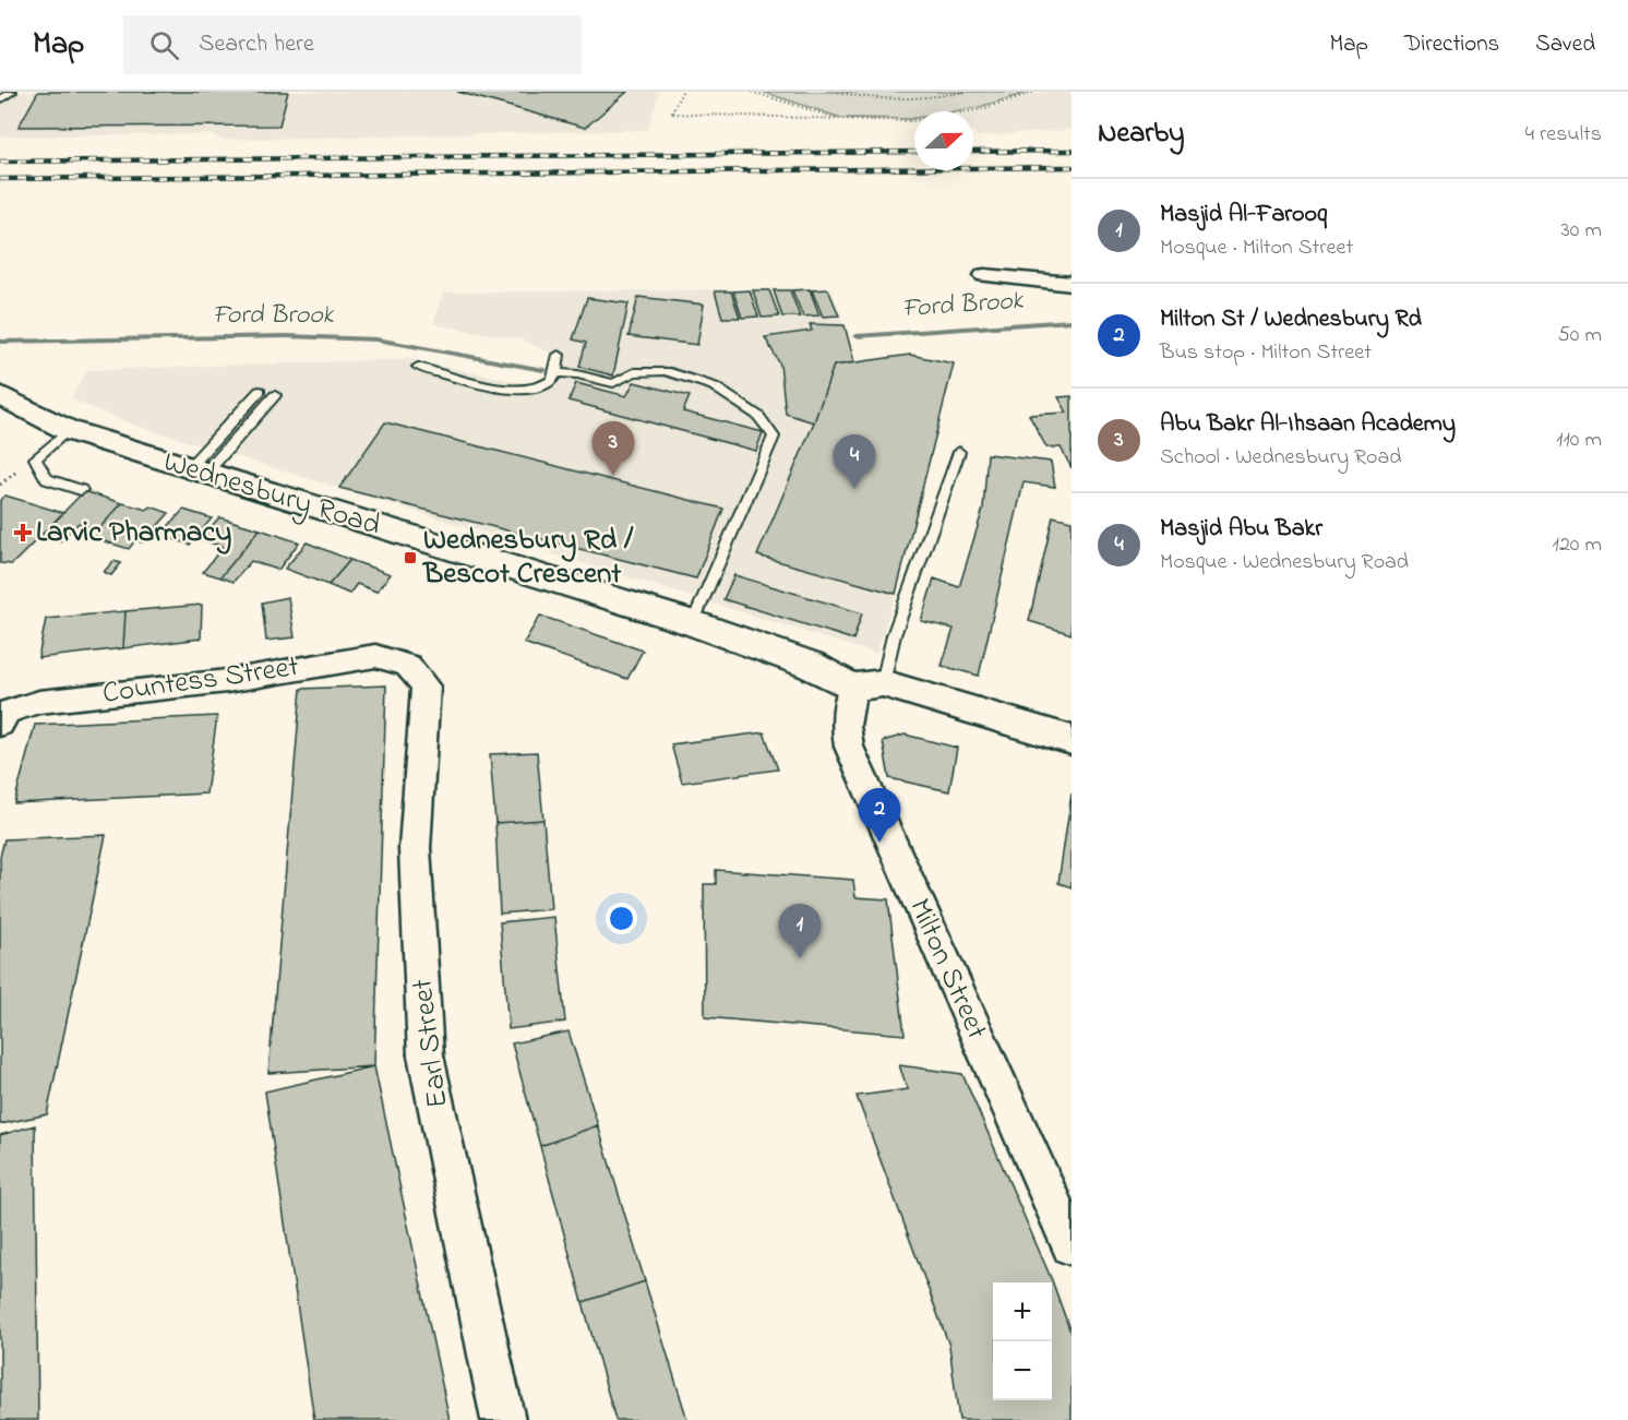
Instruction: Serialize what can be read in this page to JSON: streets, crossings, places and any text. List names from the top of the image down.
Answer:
{
  "streets": {
    "street": [
      "Wednesbury Road",
      "Countess Street",
      "Milton Street",
      "Earl Street"
    ]
  },
  "crossings": [
    ["Wednesbury Road", "Milton Street"],
    ["Countess Street", "Earl Street"]
  ],
  "water": ["Ford Brook"],
  "places": {
    "health": ["Larvic Pharmacy"],
    "transit": ["Wednesbury Rd / Bescot Crescent"]
  },
  "north": "right",
  "page": {
    "header": "Map",
    "search": "Search here",
    "nav": ["Map", "Directions", "Saved"],
    "heading": ["Nearby", "4 results"],
    "list": [
      {
        "mark": "1",
        "name": "Masjid Al-Farooq",
        "note": "Mosque · Milton Street",
        "value": "30 m"
      },
      {
        "mark": "2",
        "name": "Milton St / Wednesbury Rd",
        "note": "Bus stop · Milton Street",
        "value": "50 m"
      },
      {
        "mark": "3",
        "name": "Abu Bakr Al-Ihsaan Academy",
        "note": "School · Wednesbury Road",
        "value": "110 m"
      },
      {
        "mark": "4",
        "name": "Masjid Abu Bakr",
        "note": "Mosque · Wednesbury Road",
        "value": "120 m"
      }
    ],
    "pins": [
      "3",
      "4",
      "2",
      "1"
    ],
    "map_buttons": ["+", "−"]
  }
}
